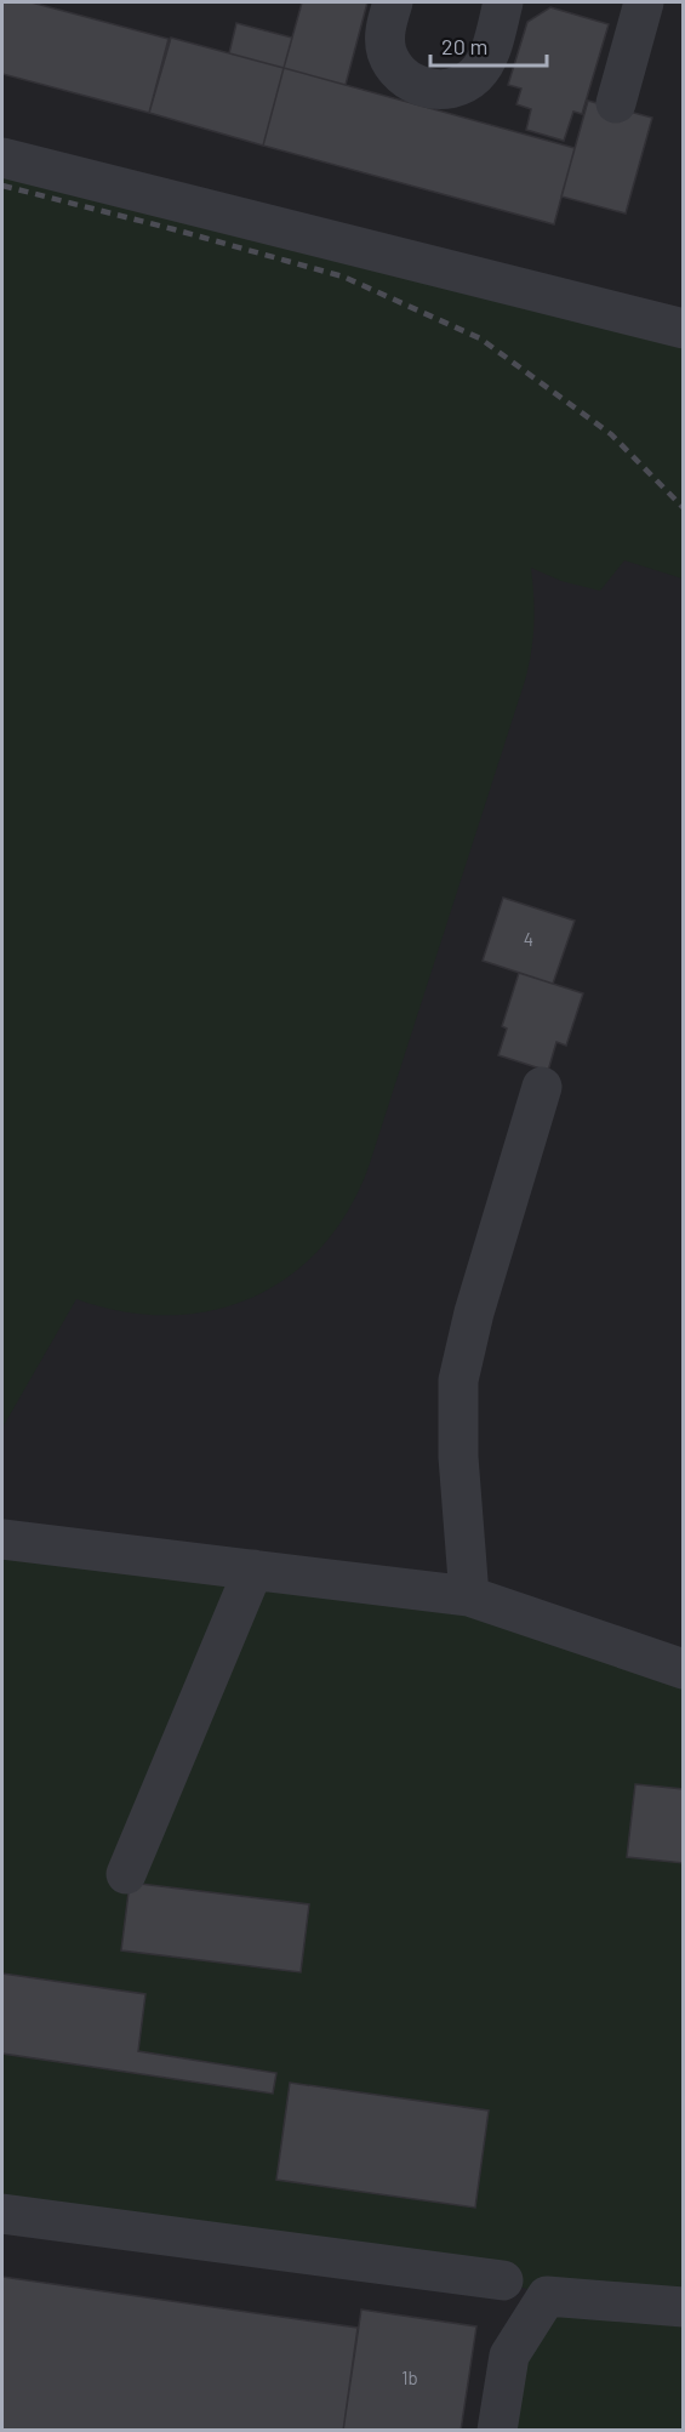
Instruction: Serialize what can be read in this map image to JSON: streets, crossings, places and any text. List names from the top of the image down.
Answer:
{
  "house_numbers": ["4", "1b"],
  "scale_bar": "20 m"
}
